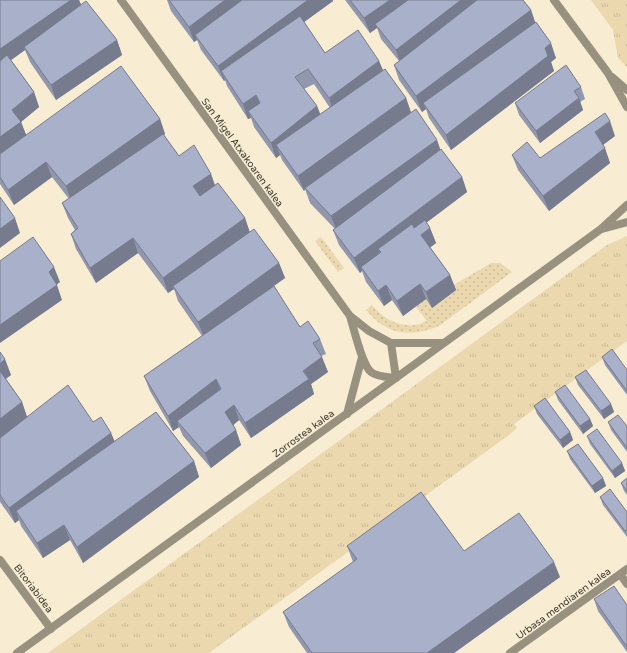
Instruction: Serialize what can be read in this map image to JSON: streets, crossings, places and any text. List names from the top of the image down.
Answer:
{
  "streets": {
    "street": [
      "San Migel Atxakoaren kalea",
      "Zorrostea kalea",
      "Bitoriabidea",
      "Urbasa mendiaren kalea"
    ]
  },
  "crossings": [
    ["San Migel Atxakoaren kalea", "Zorrostea kalea"],
    ["Zorrostea kalea", "Bitoriabidea"]
  ]
}
